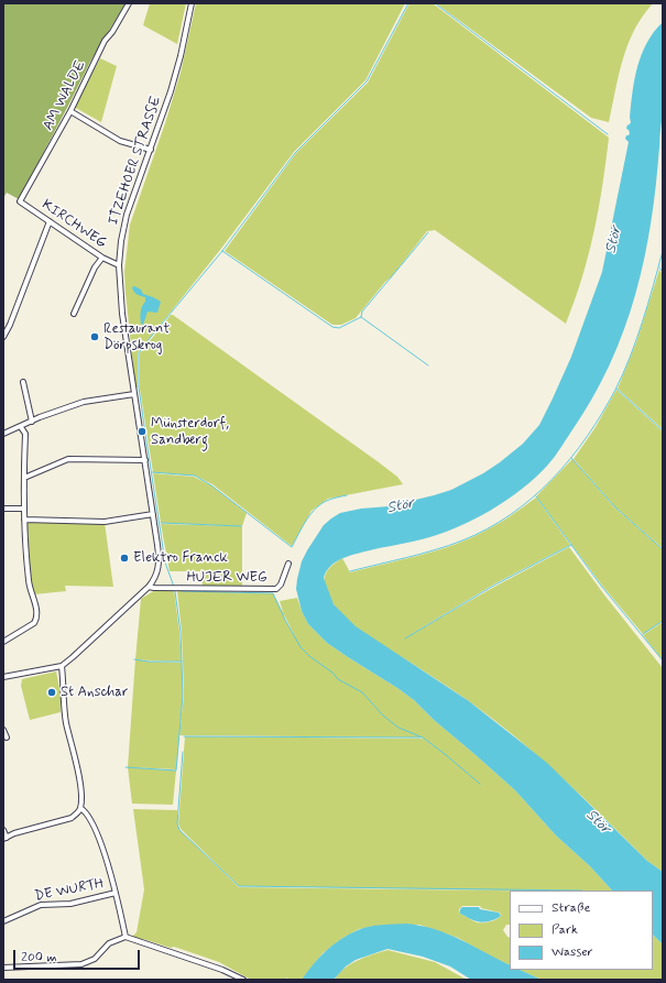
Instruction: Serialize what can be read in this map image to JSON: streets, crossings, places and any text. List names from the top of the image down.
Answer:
{
  "streets": {
    "street": [
      "AM WALDE",
      "ITZEHOER STRASSE",
      "KIRCHWEG",
      "HUJER WEG",
      "DE WURTH"
    ]
  },
  "crossings": [
    ["AM WALDE", "KIRCHWEG"],
    ["ITZEHOER STRASSE", "KIRCHWEG"],
    ["ITZEHOER STRASSE", "HUJER WEG"]
  ],
  "water": ["Stör"],
  "places": [
    "Restaurant Dörpskrog",
    "Münsterdorf, Sandberg",
    "Elektro Franck",
    "St Anschar"
  ],
  "legend": ["Straße", "Park", "Wasser"],
  "scale_bar": "200 m"
}
